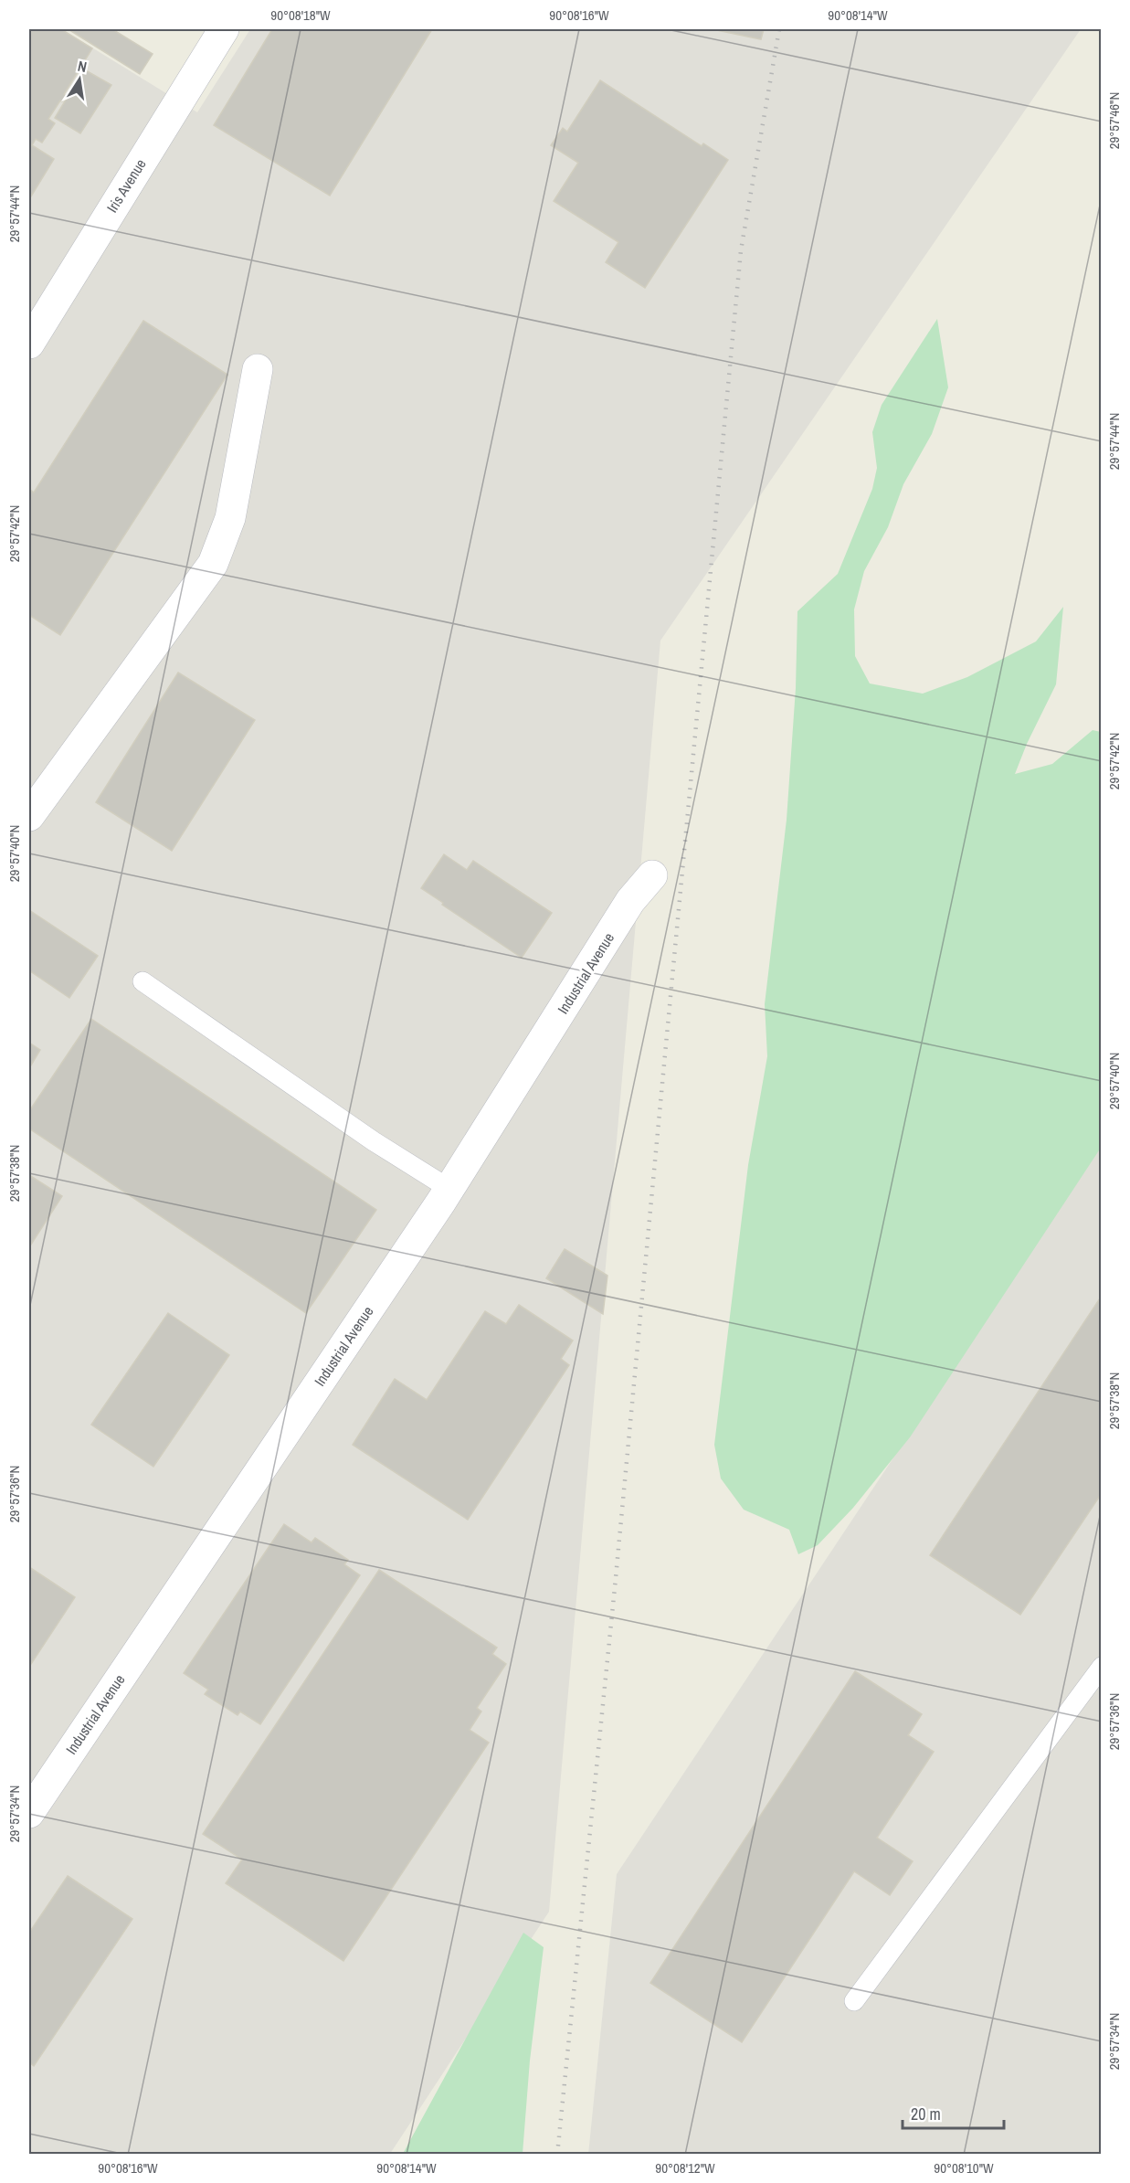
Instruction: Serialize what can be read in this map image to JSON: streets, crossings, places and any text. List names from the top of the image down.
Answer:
{
  "streets": {
    "street": ["Iris Avenue", "Industrial Avenue"]
  },
  "scale_bar": "20 m",
  "north": "top",
  "coordinates": [
    "90°08'18\"W",
    "90°08'16\"W",
    "90°08'14\"W",
    "29°57'46\"N",
    "29°57'44\"N",
    "29°57'42\"N",
    "29°57'40\"N",
    "29°57'38\"N",
    "29°57'36\"N",
    "29°57'34\"N",
    "90°08'12\"W",
    "90°08'10\"W"
  ]
}
